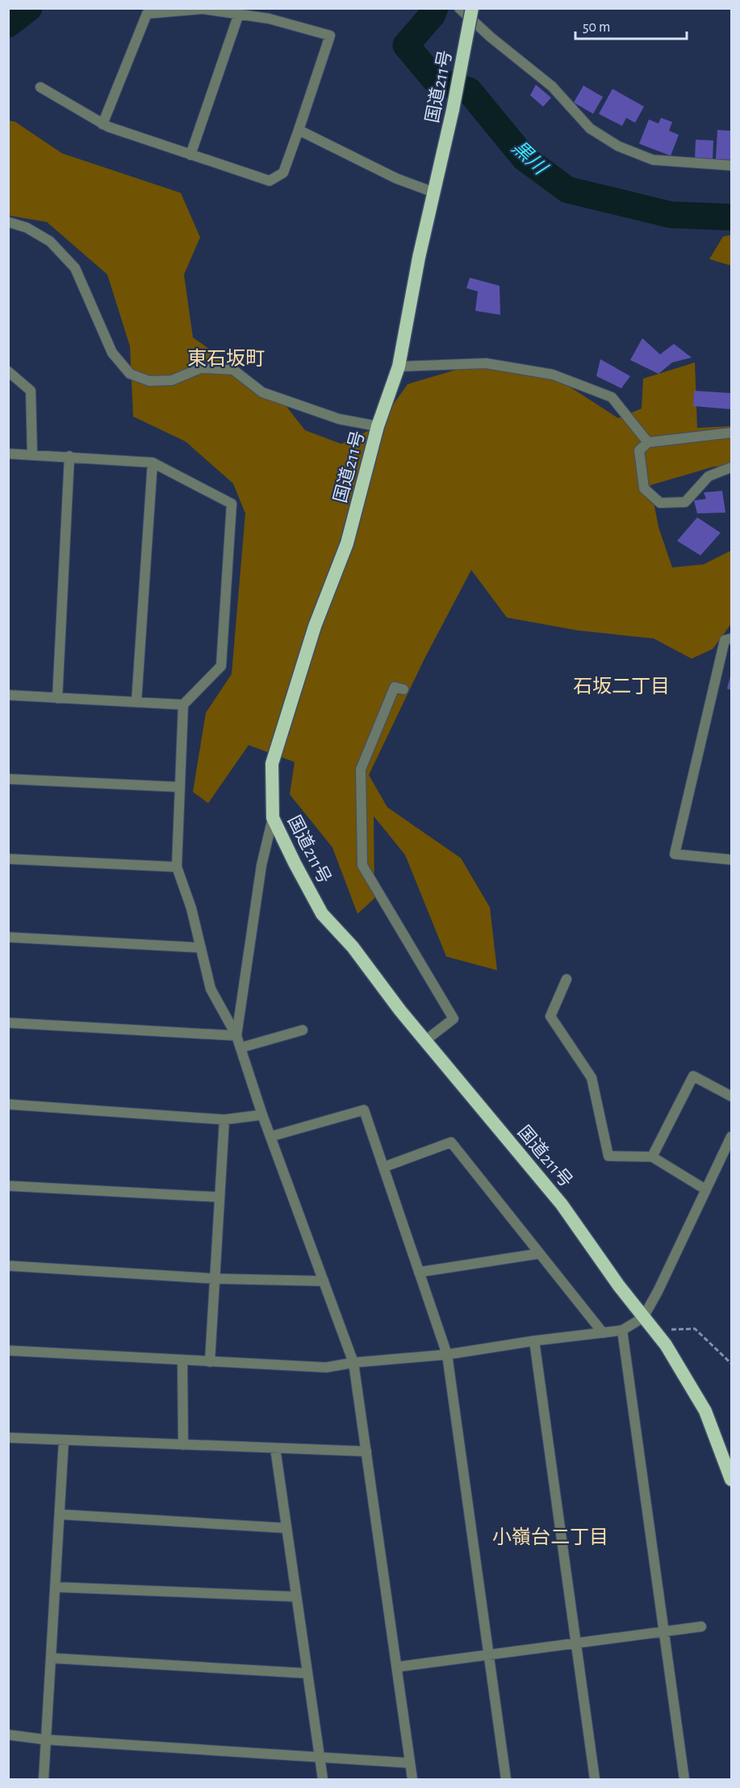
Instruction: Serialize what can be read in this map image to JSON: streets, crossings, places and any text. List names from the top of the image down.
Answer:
{
  "streets": {
    "highway": ["国道211号"]
  },
  "districts": ["東石坂町", "石坂二丁目", "小嶺台二丁目"],
  "water": ["黒川"],
  "scale_bar": "50 m"
}
